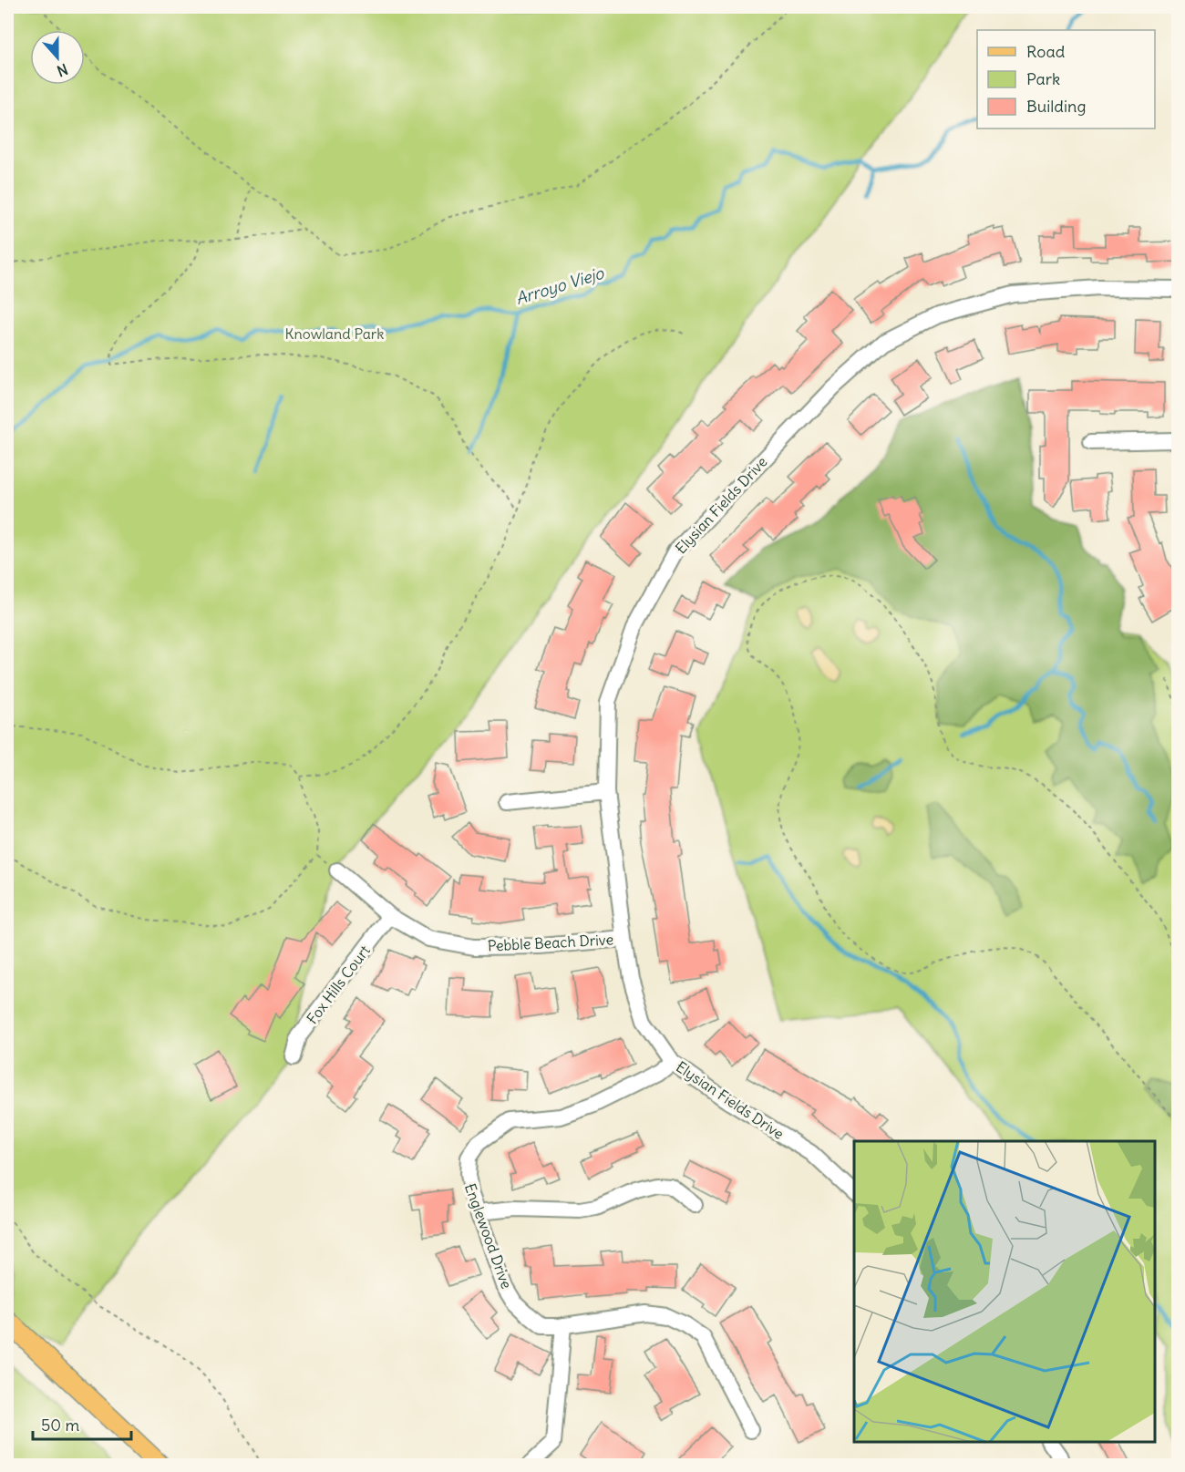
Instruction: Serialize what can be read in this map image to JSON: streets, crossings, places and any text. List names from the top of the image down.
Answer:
{
  "streets": {
    "street": [
      "Elysian Fields Drive",
      "Pebble Beach Drive",
      "Fox Hills Court",
      "Englewood Drive"
    ]
  },
  "crossings": [
    ["Elysian Fields Drive", "Pebble Beach Drive"],
    ["Elysian Fields Drive", "Englewood Drive"],
    ["Pebble Beach Drive", "Fox Hills Court"]
  ],
  "water": ["Arroyo Viejo"],
  "parks": ["Knowland Park"],
  "legend": ["Road", "Park", "Building"],
  "scale_bar": "50 m",
  "north": "bottom"
}
